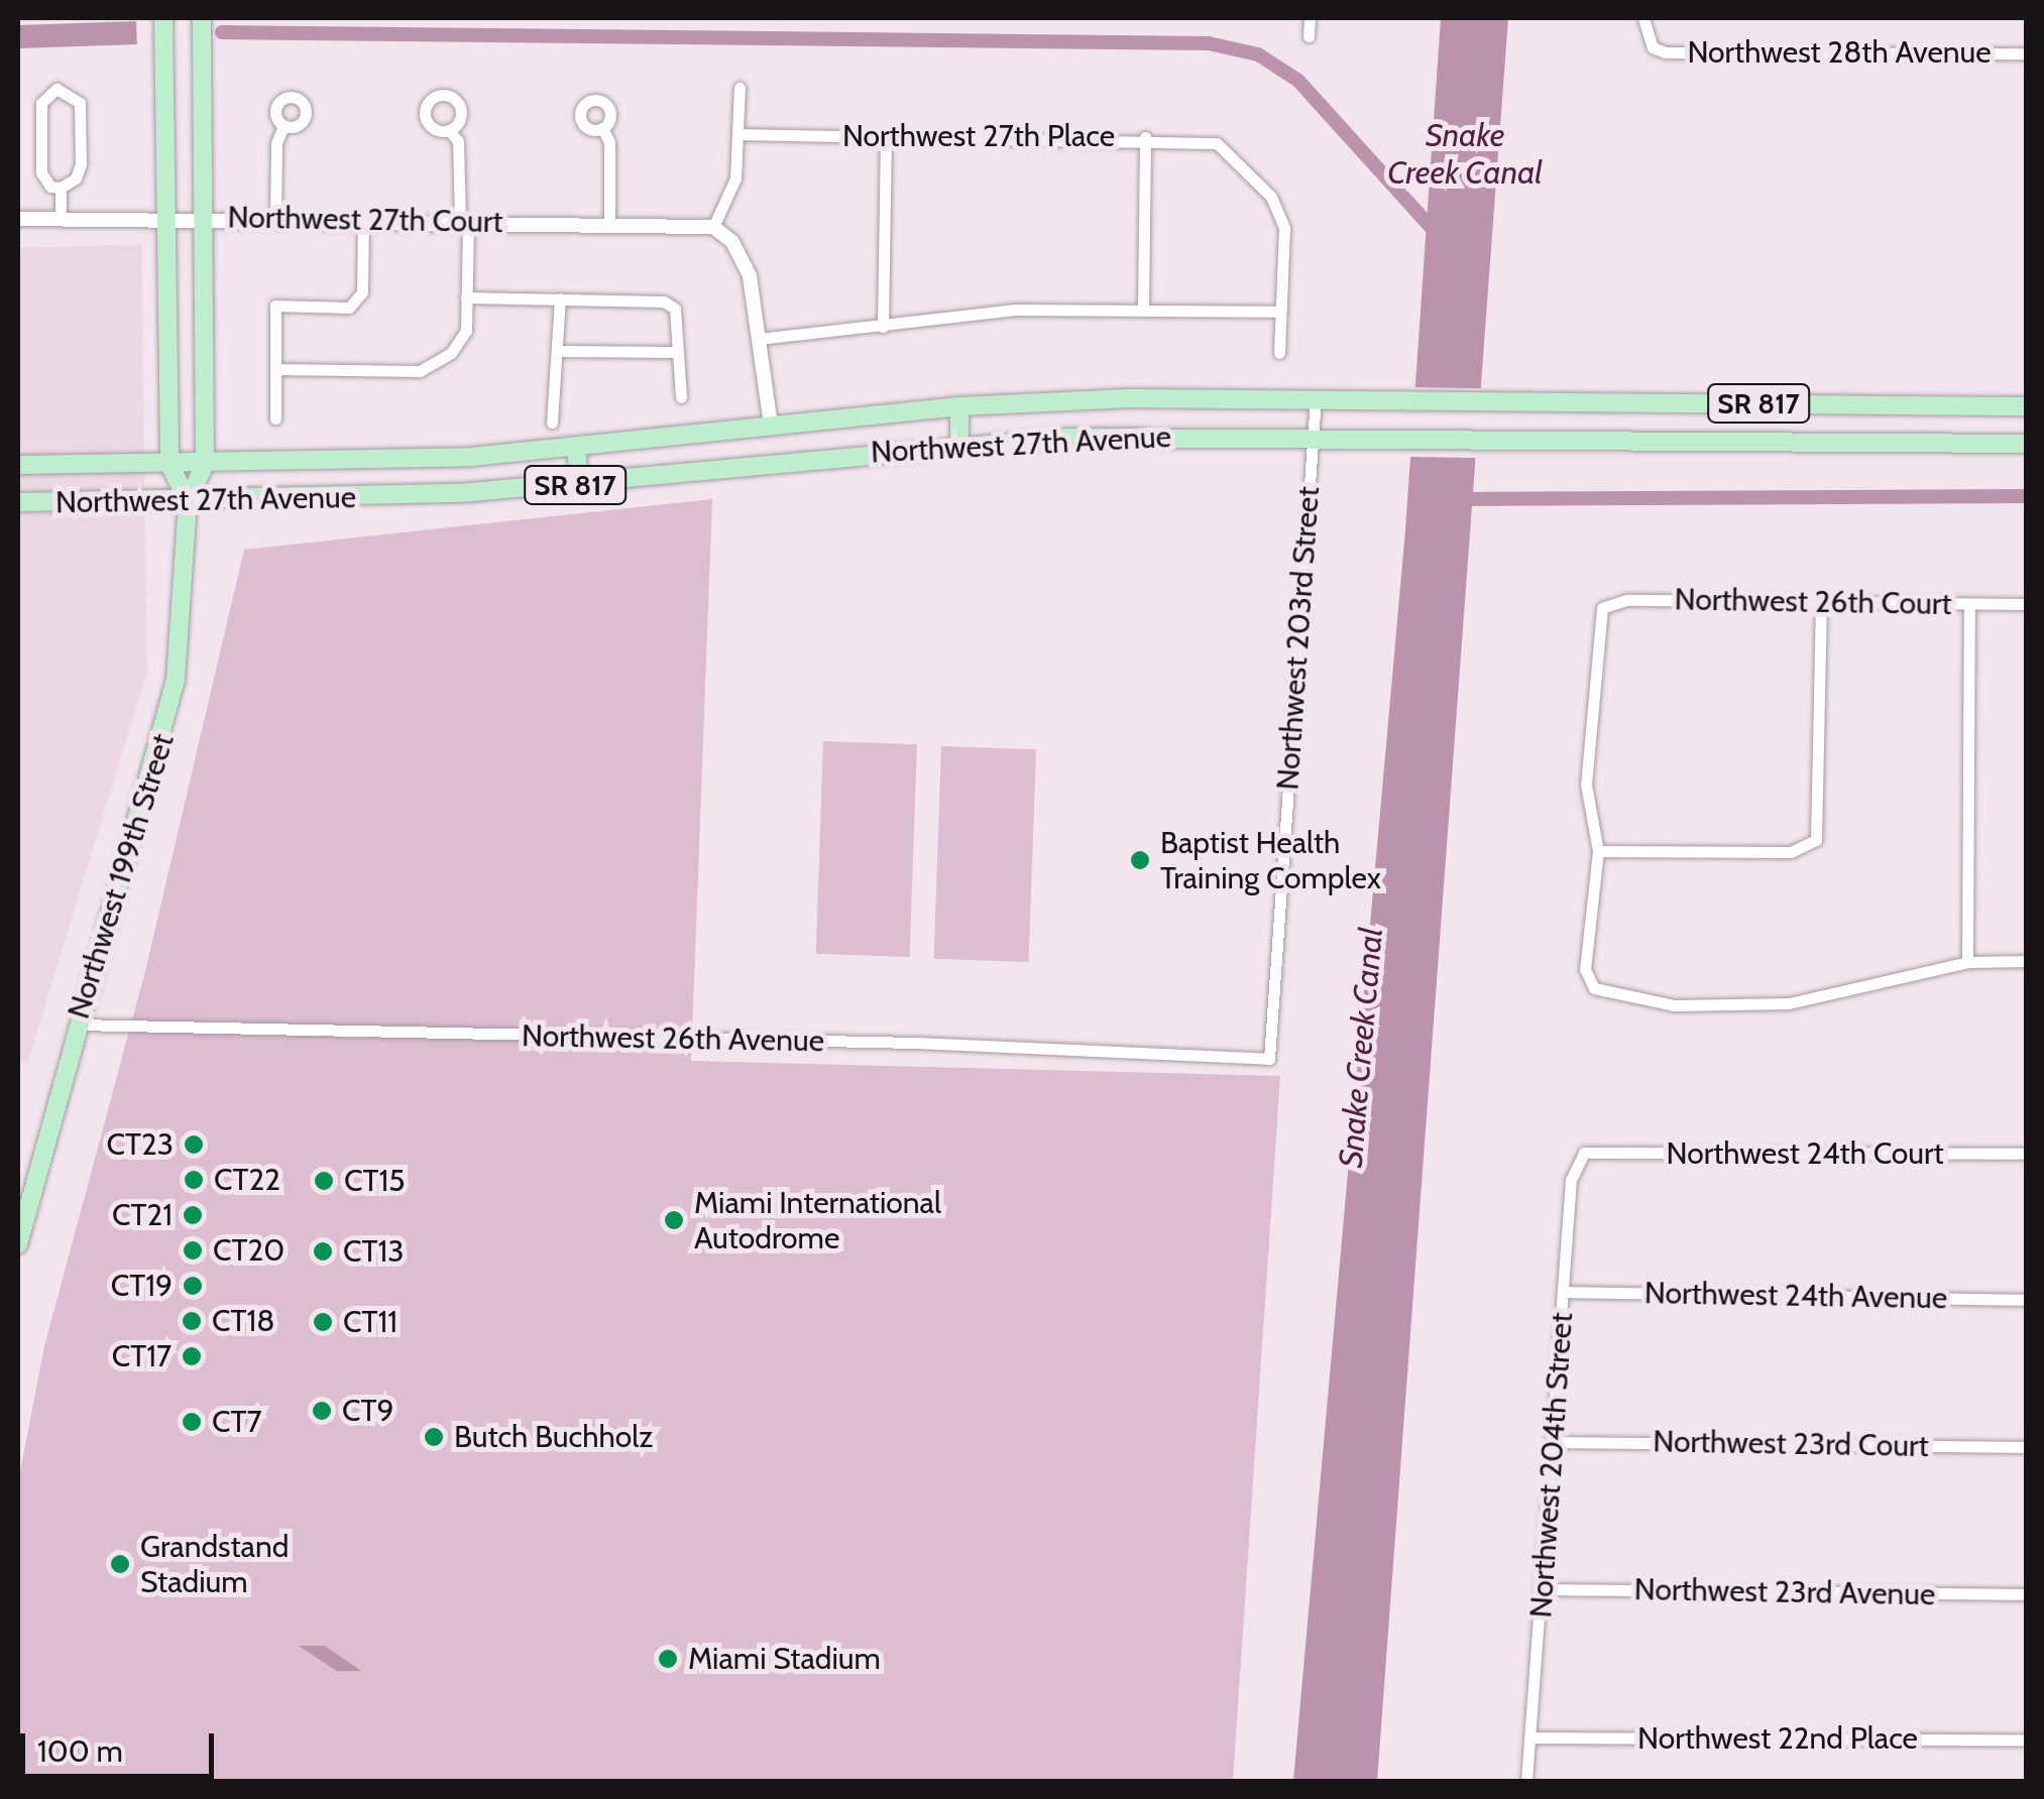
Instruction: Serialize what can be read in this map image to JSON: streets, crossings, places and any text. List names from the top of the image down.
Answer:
{
  "streets": {
    "main road": ["SR 817", "Northwest 27th Avenue", "Northwest 199th Street"],
    "street": [
      "Northwest 28th Avenue",
      "Northwest 27th Place",
      "Northwest 27th Court",
      "Northwest 26th Court",
      "Northwest 203rd Street",
      "Northwest 26th Avenue",
      "Northwest 24th Court",
      "Northwest 24th Avenue",
      "Northwest 23rd Court",
      "Northwest 204th Street",
      "Northwest 23rd Avenue",
      "Northwest 22nd Place"
    ]
  },
  "crossings": [
    ["Northwest 27th Court", "Northwest 199th Street"],
    ["Northwest 27th Avenue", "Northwest 203rd Street"],
    ["Northwest 27th Avenue", "Northwest 199th Street"],
    ["Northwest 203rd Street", "Northwest 26th Avenue"],
    ["Northwest 199th Street", "Northwest 26th Avenue"],
    ["Northwest 24th Court", "Northwest 204th Street"],
    ["Northwest 24th Avenue", "Northwest 204th Street"],
    ["Northwest 23rd Court", "Northwest 204th Street"],
    ["Northwest 204th Street", "Northwest 23rd Avenue"],
    ["Northwest 204th Street", "Northwest 22nd Place"]
  ],
  "water": ["Snake Creek Canal"],
  "places": [
    "Baptist Health Training Complex",
    "CT23",
    "CT22",
    "CT15",
    "CT21",
    "Miami International Autodrome",
    "CT20",
    "CT13",
    "CT19",
    "CT18",
    "CT11",
    "CT17",
    "CT9",
    "CT7",
    "Butch Buchholz",
    "Grandstand Stadium",
    "Miami Stadium"
  ],
  "scale_bar": "100 m"
}
